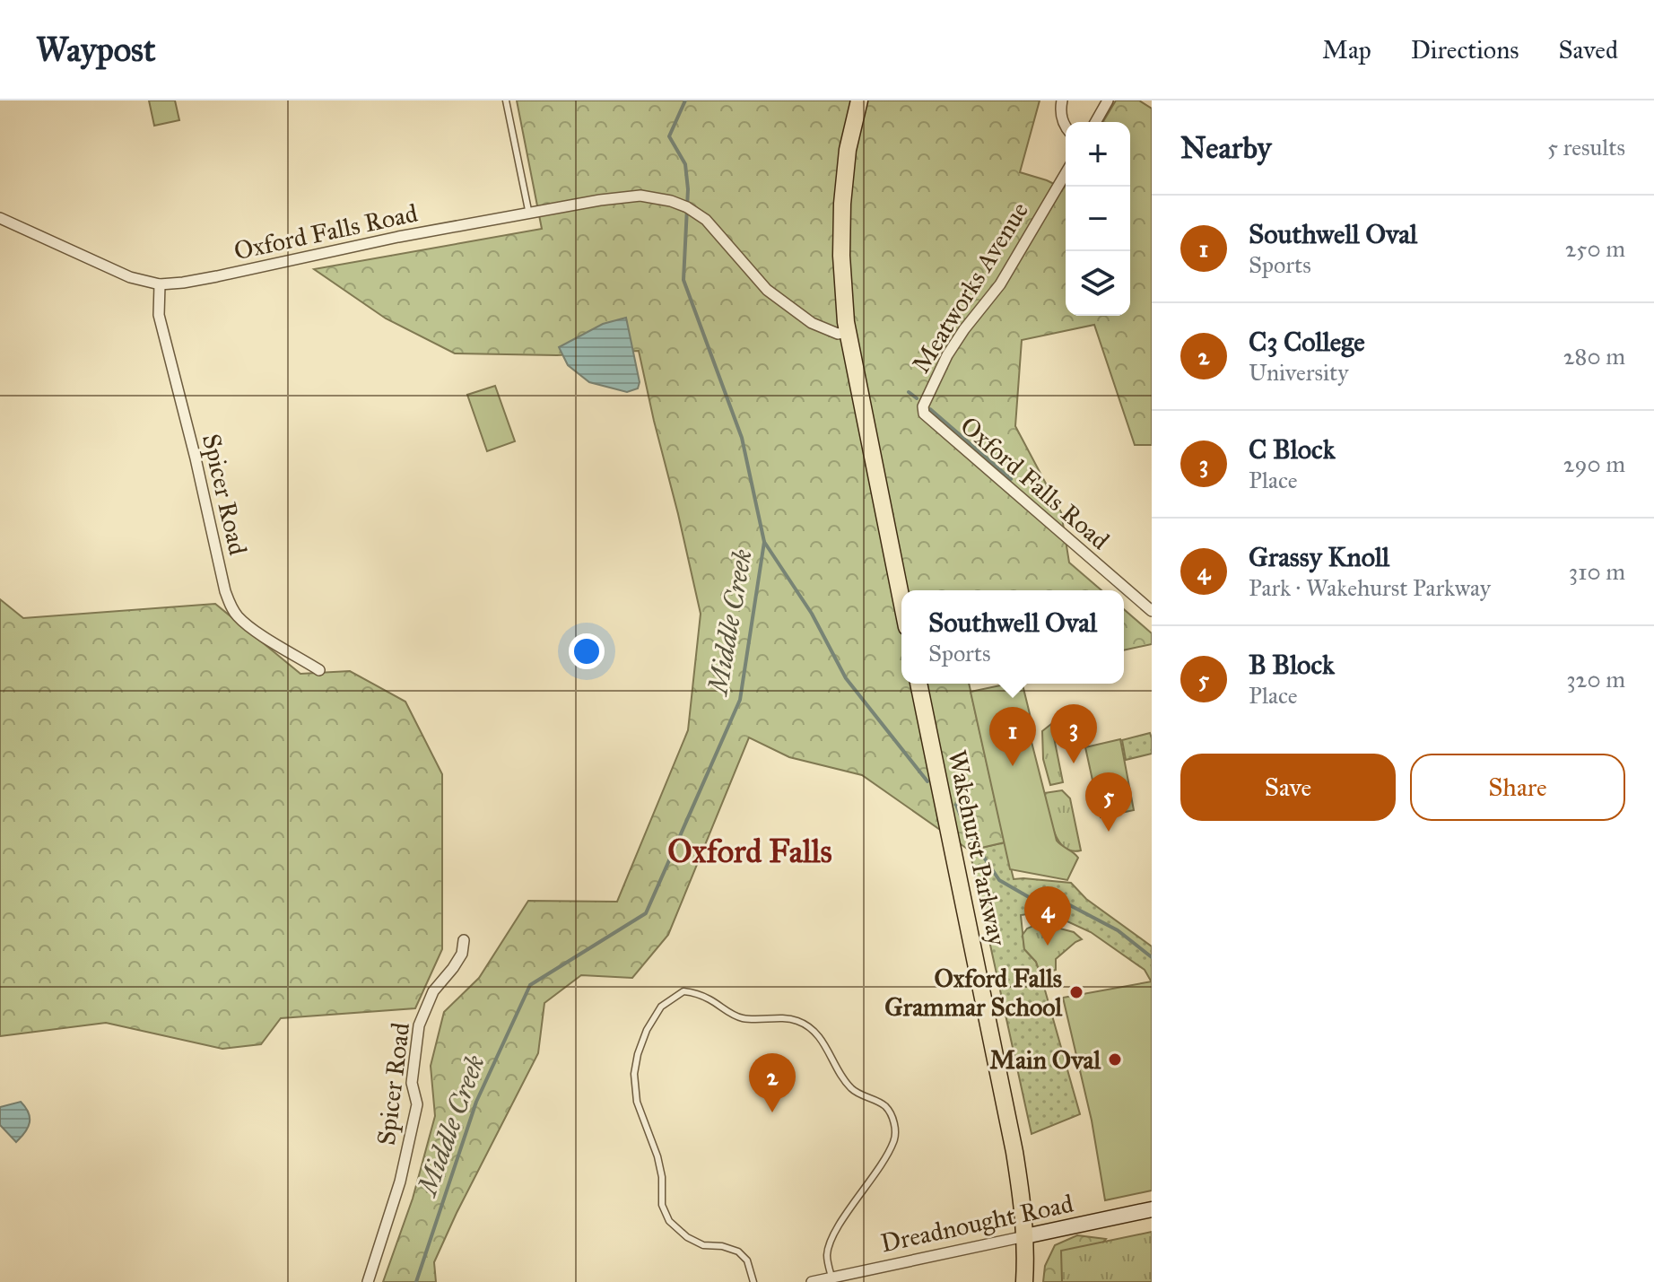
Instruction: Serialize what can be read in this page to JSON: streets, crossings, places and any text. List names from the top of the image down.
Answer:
{
  "streets": {
    "main road": ["Wakehurst Parkway"],
    "street": [
      "Oxford Falls Road",
      "Meatworks Avenue",
      "Spicer Road",
      "Dreadnought Road"
    ]
  },
  "crossings": [
    ["Oxford Falls Road", "Meatworks Avenue"],
    ["Oxford Falls Road", "Spicer Road"],
    ["Wakehurst Parkway", "Dreadnought Road"]
  ],
  "districts": ["Oxford Falls"],
  "water": ["Middle Creek"],
  "places": ["Oxford Falls Grammar School", "Main Oval"],
  "page": {
    "header": "Waypost",
    "nav": ["Map", "Directions", "Saved"],
    "heading": ["Nearby", "5 results"],
    "map_buttons": ["+", "−"],
    "list": [
      {
        "mark": "1",
        "name": "Southwell Oval",
        "note": "Sports",
        "value": "250 m"
      },
      {
        "mark": "2",
        "name": "C3 College",
        "note": "University",
        "value": "280 m"
      },
      {
        "mark": "3",
        "name": "C Block",
        "note": "Place",
        "value": "290 m"
      },
      {
        "mark": "4",
        "name": "Grassy Knoll",
        "note": "Park · Wakehurst Parkway",
        "value": "310 m"
      },
      {
        "mark": "5",
        "name": "B Block",
        "note": "Place",
        "value": "320 m"
      }
    ],
    "popup": ["Southwell Oval", "Sports"],
    "pins": [
      "3",
      "1",
      "5",
      "4",
      "2"
    ],
    "buttons": ["Save", "Share"]
  }
}
